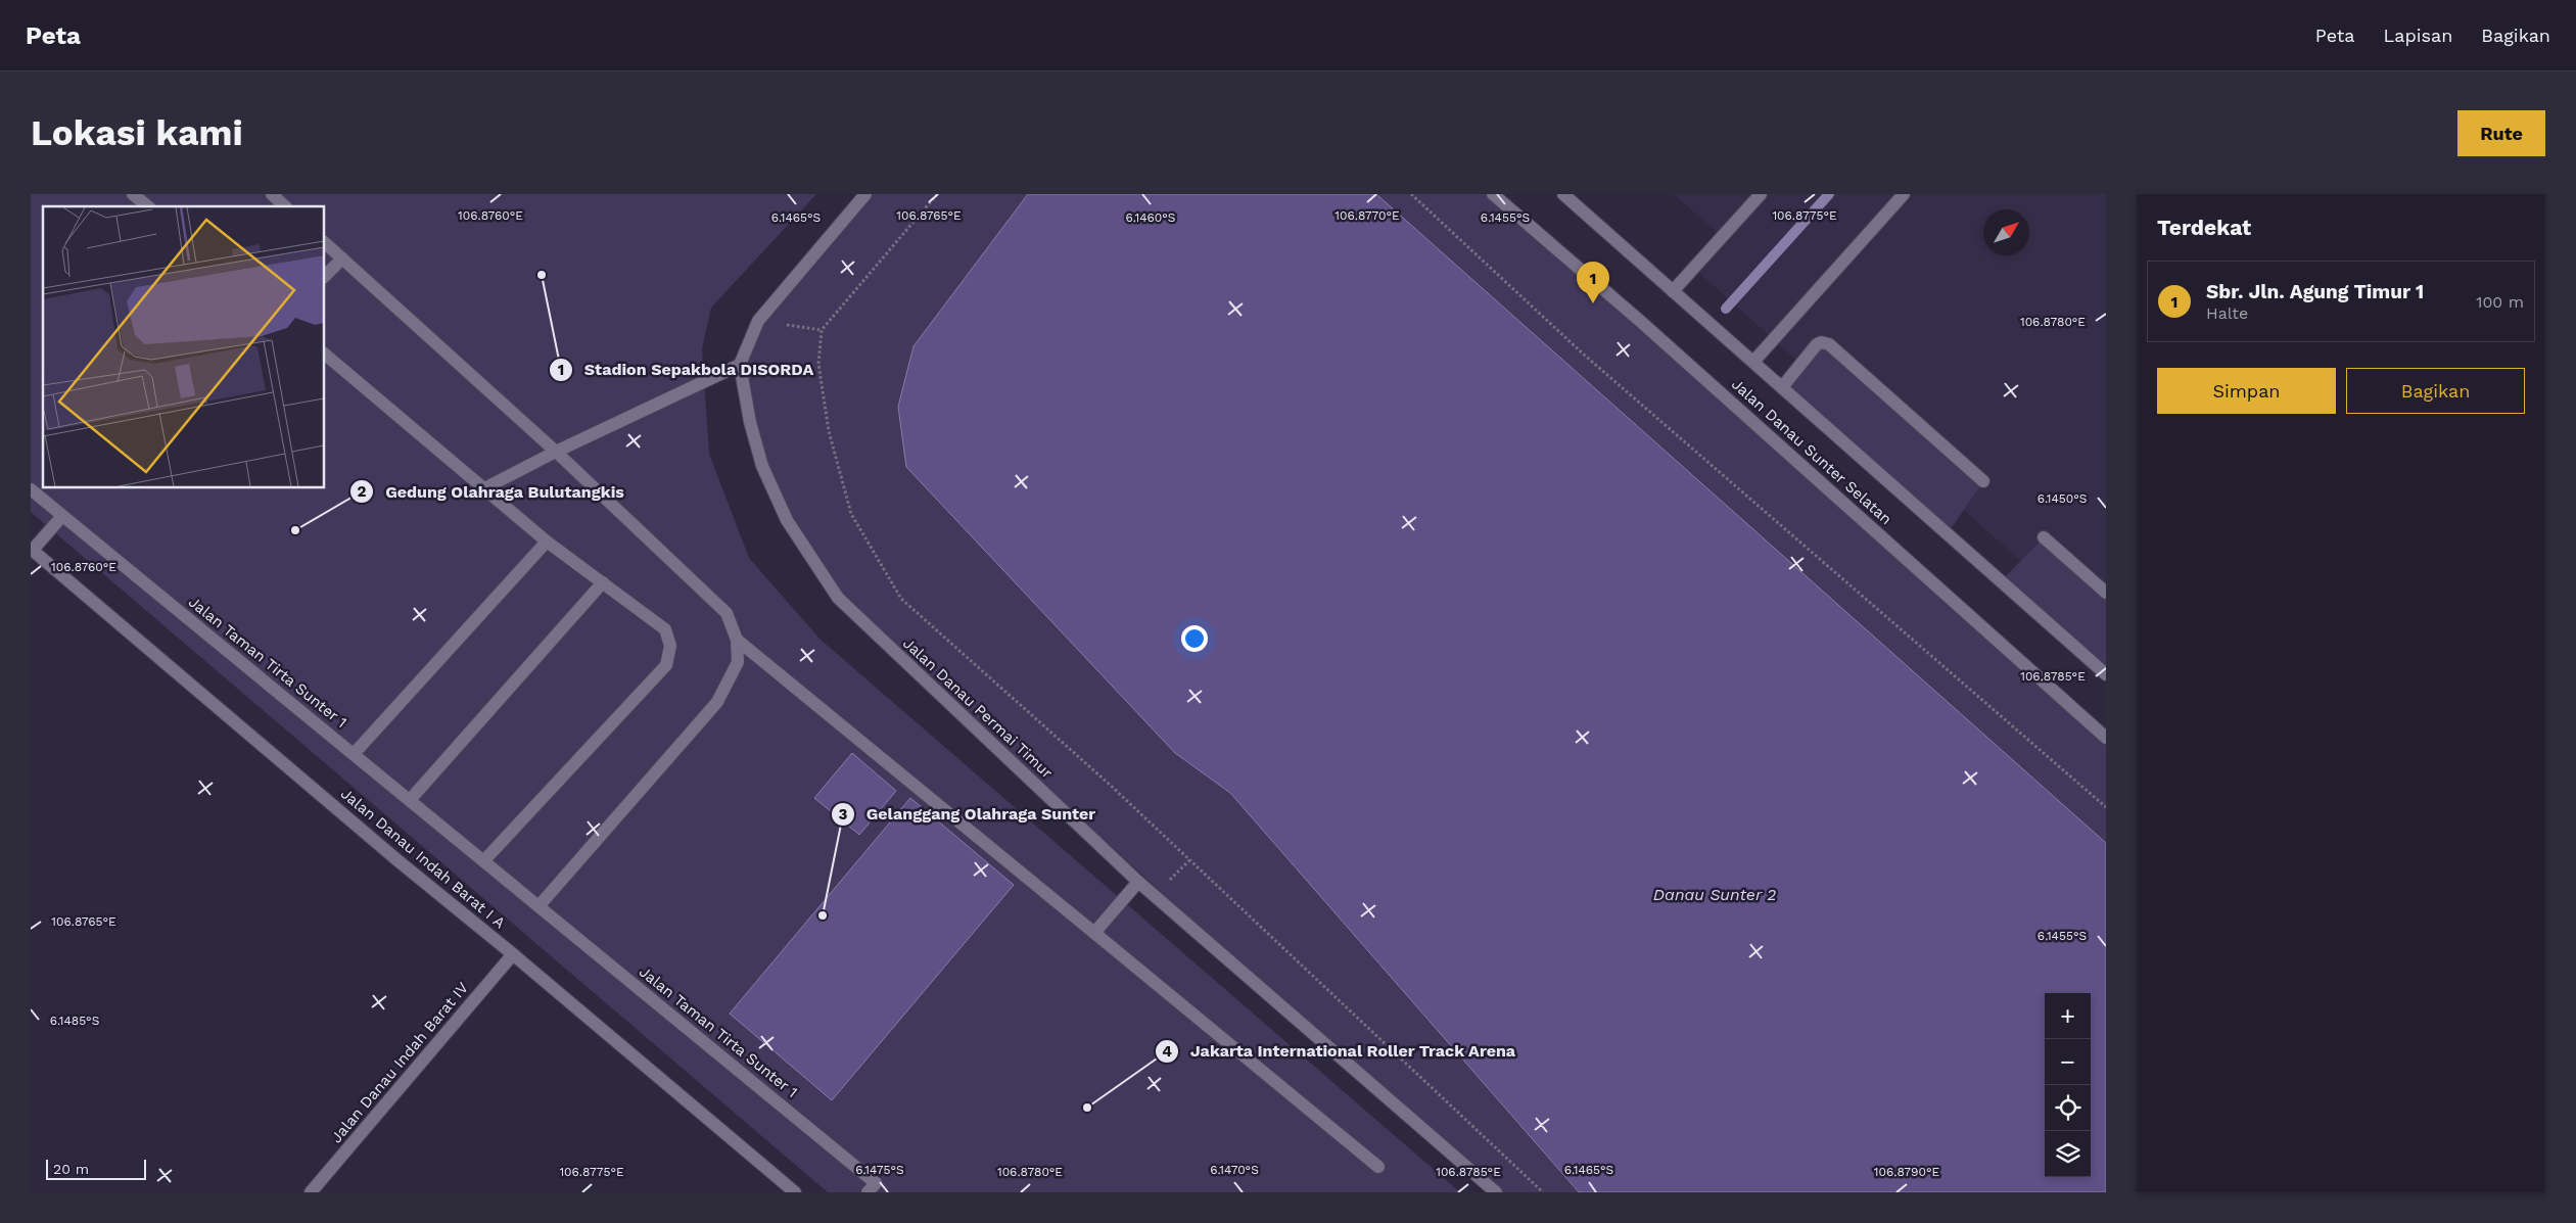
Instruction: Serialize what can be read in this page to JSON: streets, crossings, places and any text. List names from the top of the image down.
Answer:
{
  "streets": {
    "street": [
      "Jalan Danau Sunter Selatan",
      "Jalan Taman Tirta Sunter 1",
      "Jalan Danau Permai Timur",
      "Jalan Danau Indah Barat I A",
      "Jalan Danau Indah Barat IV"
    ]
  },
  "crossings": [
    ["Jalan Danau Indah Barat I A", "Jalan Danau Indah Barat IV"]
  ],
  "water": ["Danau Sunter 2"],
  "places": [
    "Stadion Sepakbola DISORDA",
    "Gedung Olahraga Bulutangkis",
    "Gelanggang Olahraga Sunter",
    "Jakarta International Roller Track Arena"
  ],
  "scale_bar": "20 m",
  "north": "top right",
  "page": {
    "header": "Peta",
    "nav": ["Peta", "Lapisan", "Bagikan"],
    "buttons": [
      "Rute",
      ["Simpan", "Bagikan"]
    ],
    "title": "Lokasi kami",
    "heading": "Terdekat",
    "list": [
      {
        "mark": "1",
        "name": "Sbr. Jln. Agung Timur 1",
        "note": "Halte",
        "value": "100 m"
      }
    ],
    "pins": "1",
    "map_buttons": ["+", "−"],
    "scale": "20 m"
  },
  "coordinates": [
    "106.8760°E",
    "106.8765°E",
    "106.8770°E",
    "106.8775°E",
    "6.1465°S",
    "6.1460°S",
    "6.1455°S",
    "106.8780°E",
    "6.1450°S",
    "106.8785°E",
    "6.1485°S",
    "6.1475°S",
    "6.1470°S",
    "106.8790°E"
  ]
}
